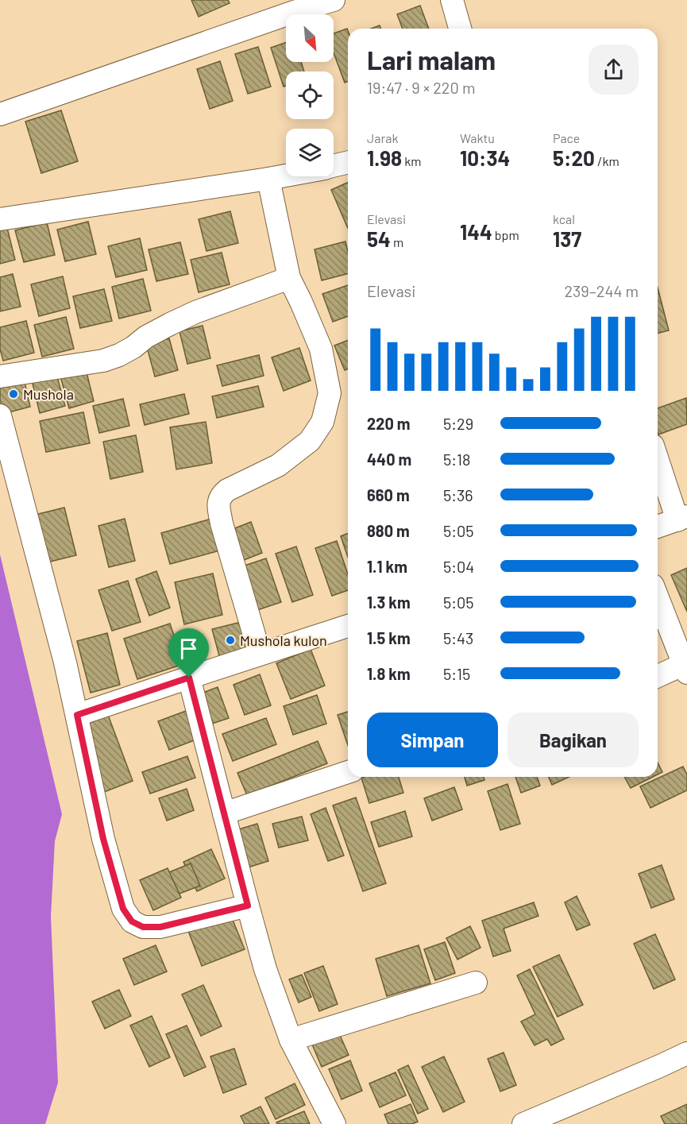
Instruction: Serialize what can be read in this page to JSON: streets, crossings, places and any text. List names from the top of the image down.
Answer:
{
  "places": ["Mushola", "Mushola kulon"],
  "north": "bottom right",
  "page": {
    "heading": ["Lari malam", "19:47 · 9 × 220 m"],
    "stats": [
      ["Jarak", "1.98 km"],
      ["Waktu", "10:34"],
      ["Pace", "5:20 /km"],
      ["Elevasi", "54 m"],
      ["144 bpm"],
      ["kcal", "137"]
    ],
    "chart": ["Elevasi", "239–244 m"],
    "list": [
      {
        "name": "220 m",
        "note": "5:29"
      },
      {
        "name": "440 m",
        "note": "5:18"
      },
      {
        "name": "660 m",
        "note": "5:36"
      },
      {
        "name": "880 m",
        "note": "5:05"
      },
      {
        "name": "1.1 km",
        "note": "5:04"
      },
      {
        "name": "1.3 km",
        "note": "5:05"
      },
      {
        "name": "1.5 km",
        "note": "5:43"
      },
      {
        "name": "1.8 km",
        "note": "5:15"
      }
    ],
    "buttons": ["Simpan", "Bagikan"]
  }
}
